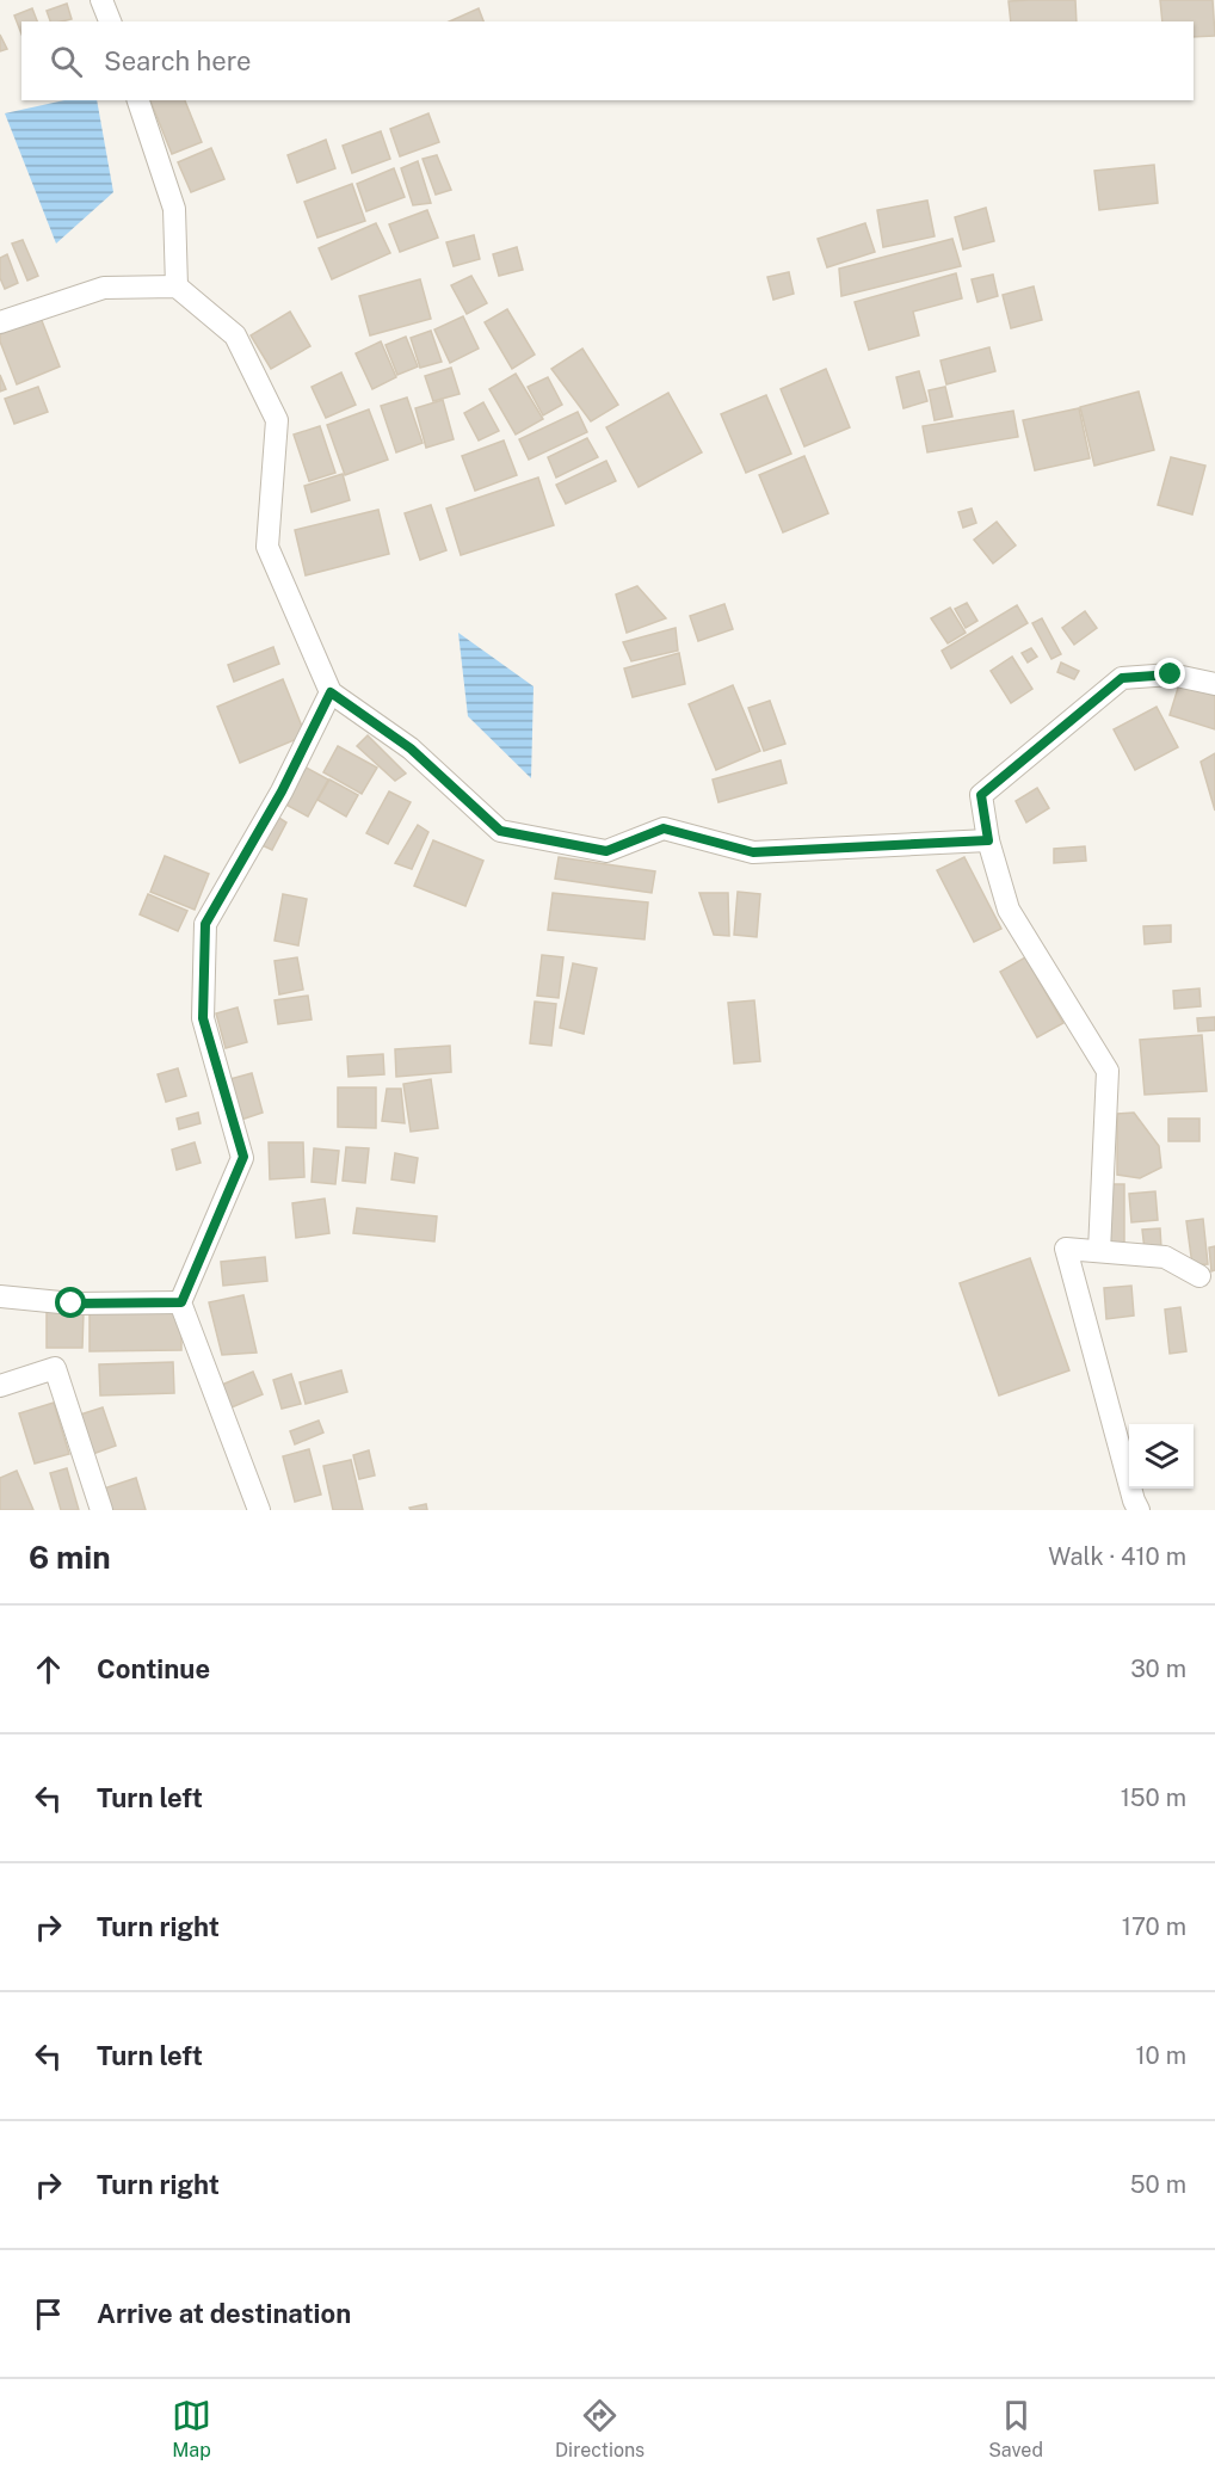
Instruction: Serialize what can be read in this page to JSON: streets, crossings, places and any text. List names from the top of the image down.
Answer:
{
  "page": {
    "search": "Search here",
    "heading": ["6 min", "Walk · 410 m"],
    "list": [
      ["Continue", "30 m"],
      ["Turn left", "150 m"],
      ["Turn right", "170 m"],
      ["Turn left", "10 m"],
      ["Turn right", "50 m"],
      "Arrive at destination"
    ],
    "nav": ["Map", "Directions", "Saved"]
  }
}
